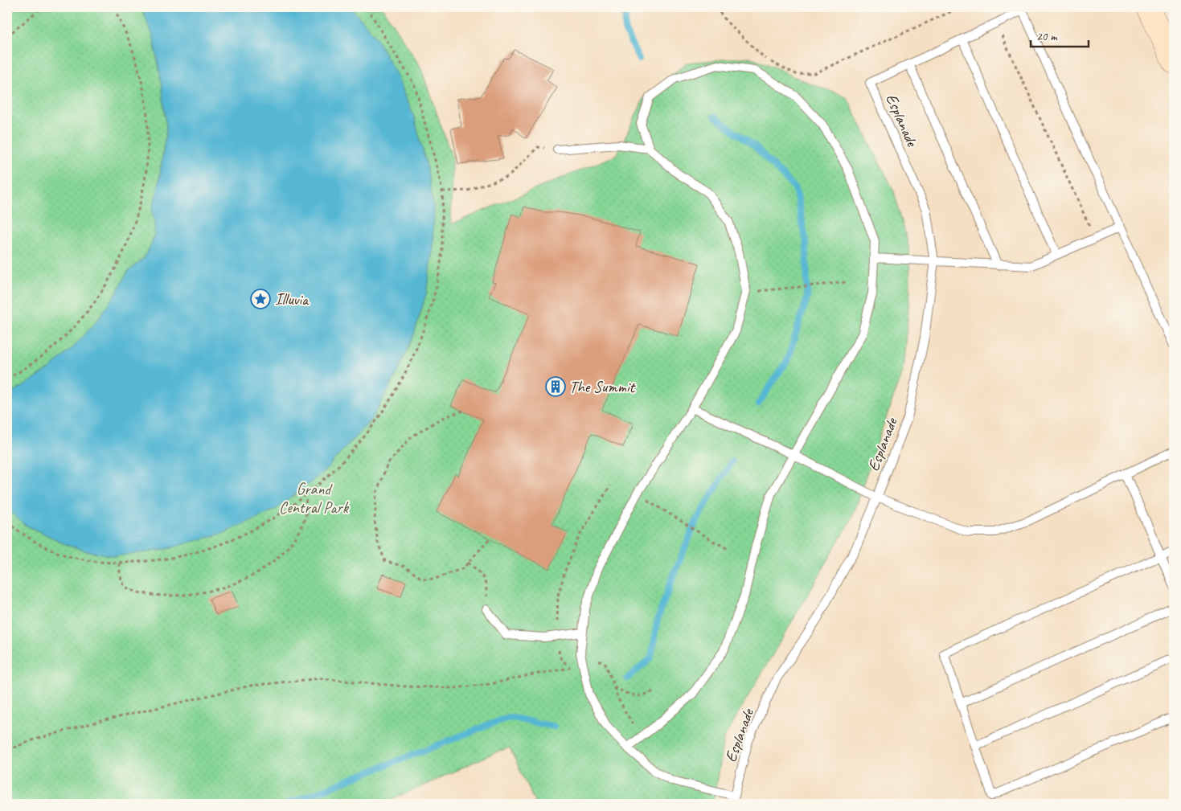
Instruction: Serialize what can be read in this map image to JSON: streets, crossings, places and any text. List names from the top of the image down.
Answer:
{
  "streets": {
    "lane": ["Esplanade"]
  },
  "parks": ["Grand Central Park"],
  "places": {
    "place": ["Illuvia"],
    "building": ["The Summit"]
  },
  "scale_bar": "20 m"
}
